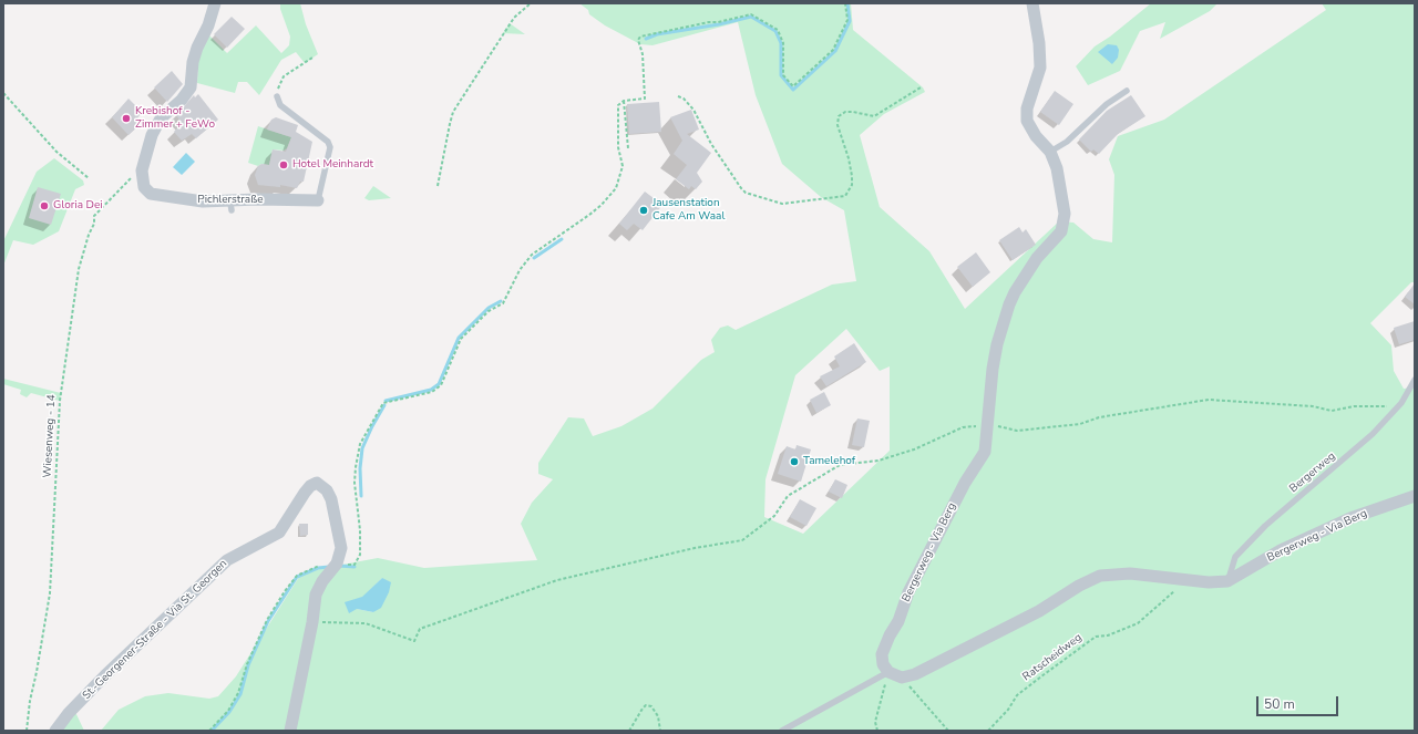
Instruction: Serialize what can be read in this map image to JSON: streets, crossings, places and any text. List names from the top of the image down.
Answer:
{
  "streets": {
    "street": ["Pichlerstraße", "Bergerweg - Via Berg", "St.-Georgener-Straße - Via St. Georgen"],
    "lane": ["Bergerweg"],
    "path": ["Wiesenweg - 14", "Ratscheidweg"]
  },
  "crossings": [
    ["Pichlerstraße", "Wiesenweg - 14"],
    ["Bergerweg", "Bergerweg - Via Berg"]
  ],
  "places": [
    "Krebishof - Zimmer + FeWo",
    "Hotel Meinhardt",
    "Gloria Dei",
    "Jausenstation Cafe Am Waal",
    "Tamelehof"
  ],
  "scale_bar": "50 m"
}
